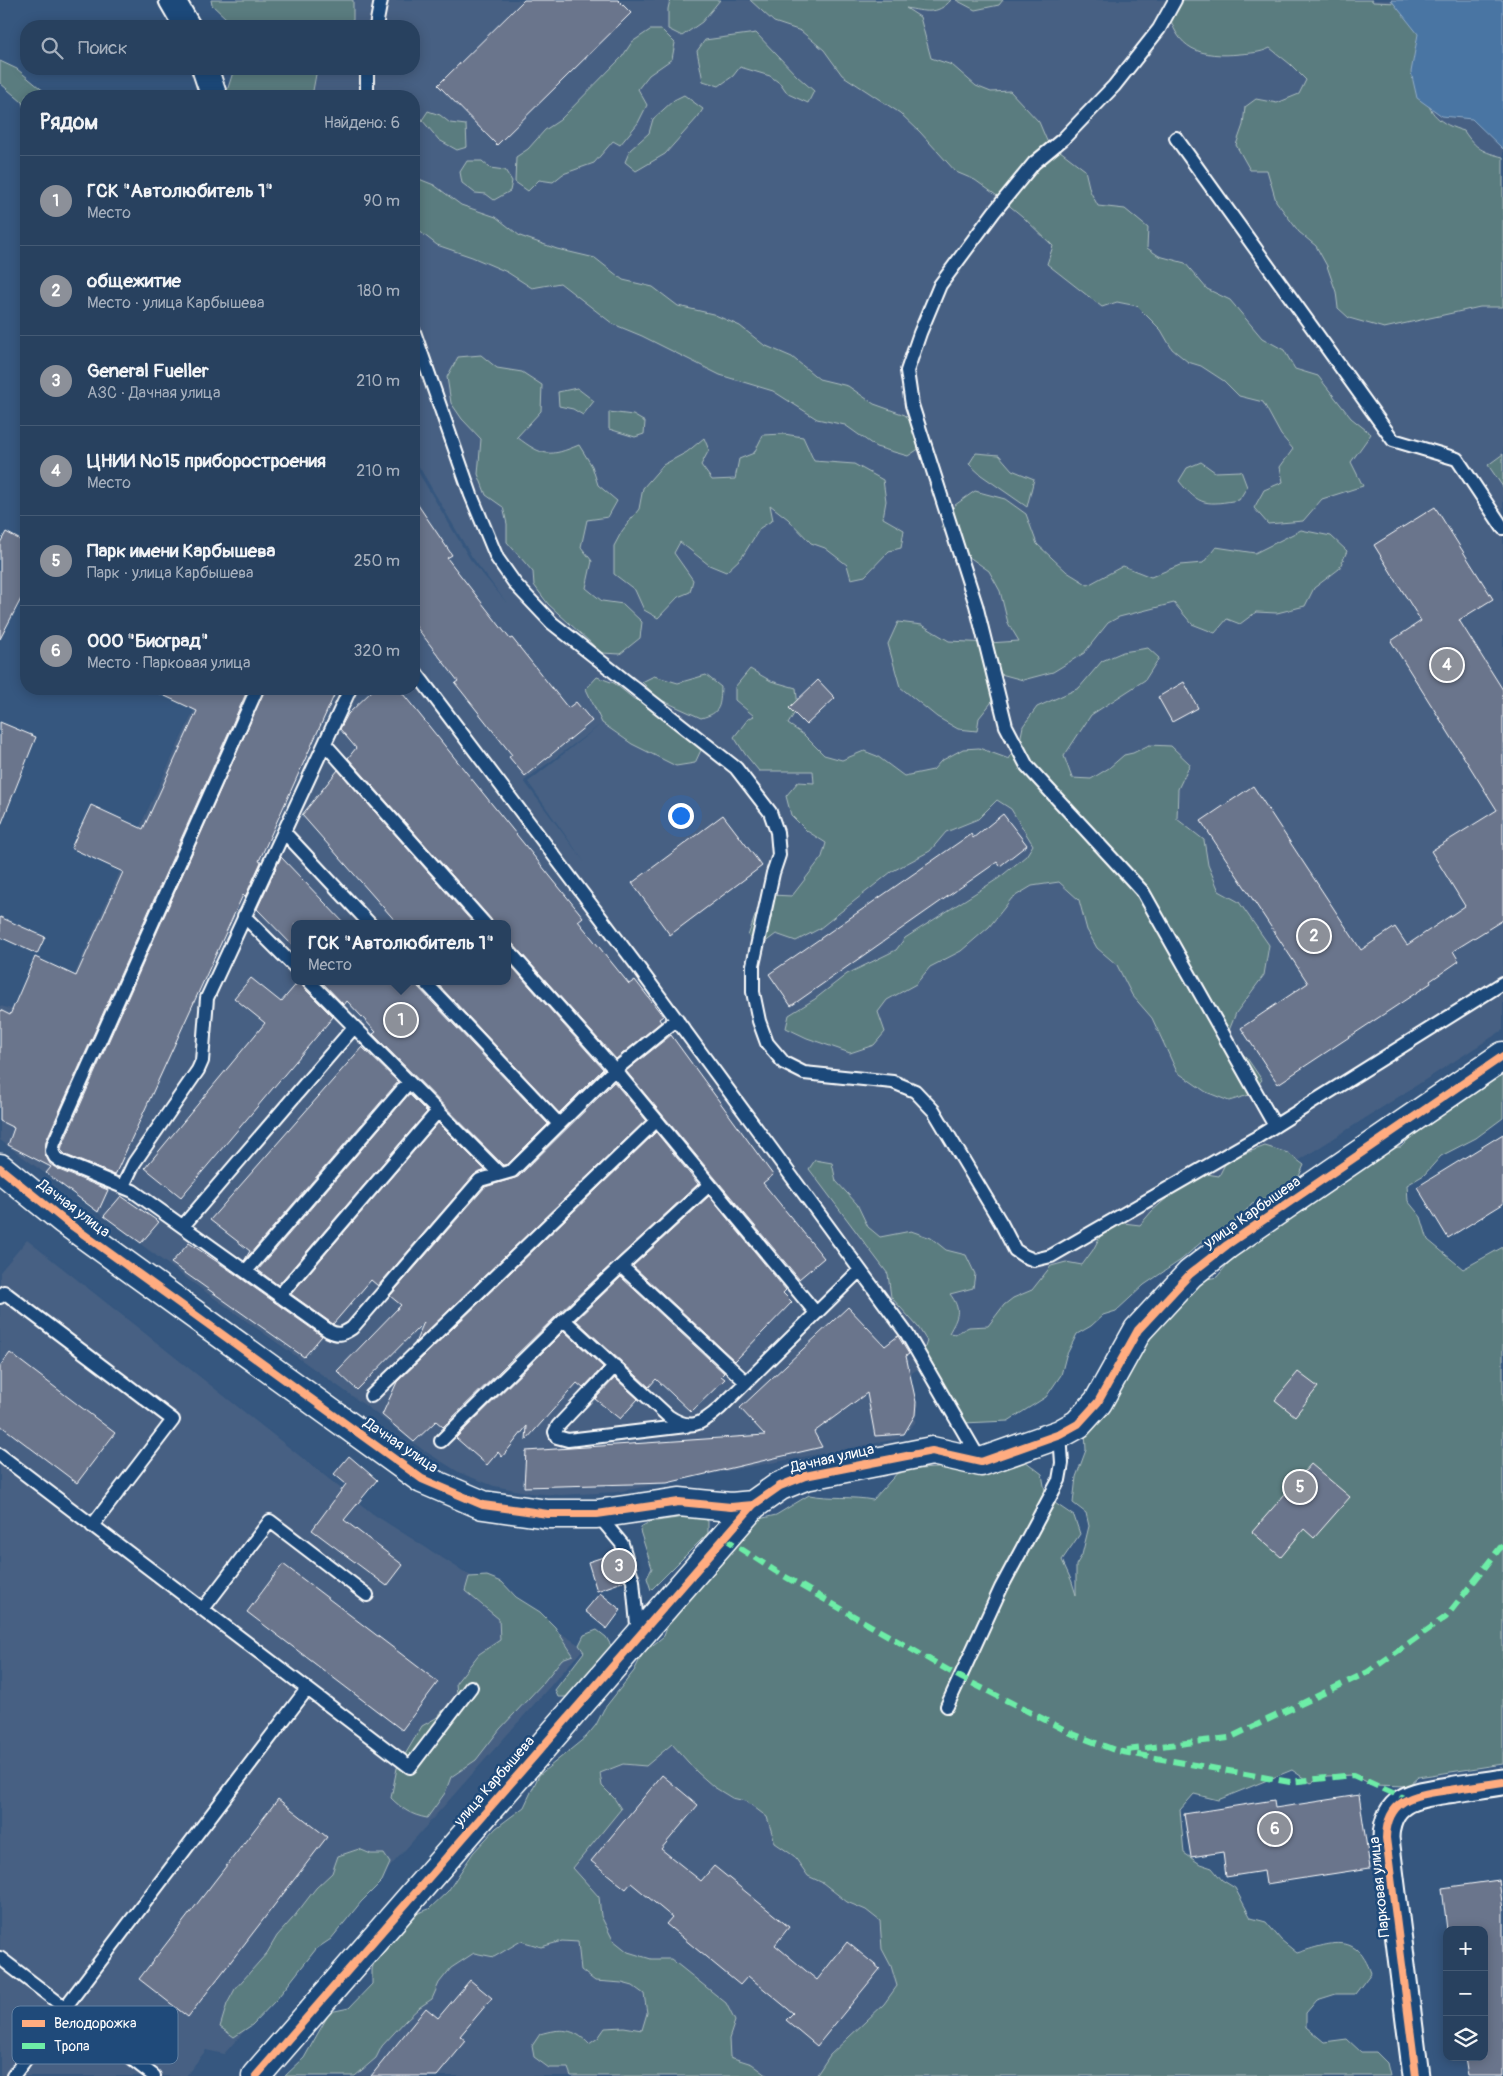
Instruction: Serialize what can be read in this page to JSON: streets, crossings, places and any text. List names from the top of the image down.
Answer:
{
  "streets": {
    "street": ["Дачная улица", "улица Карбышева", "Парковая улица"]
  },
  "crossings": [
    ["Дачная улица", "улица Карбышева"]
  ],
  "legend": ["Велодорожка", "Тропа"],
  "page": {
    "search": "Поиск",
    "heading": ["Рядом", "Найдено: 6"],
    "list": [
      {
        "mark": "1",
        "name": "ГСК \"Автолюбитель 1\"",
        "note": "Место",
        "value": "90 m"
      },
      {
        "mark": "2",
        "name": "общежитие",
        "note": "Место · улица Карбышева",
        "value": "180 m"
      },
      {
        "mark": "3",
        "name": "General Fueller",
        "note": "АЗС · Дачная улица",
        "value": "210 m"
      },
      {
        "mark": "4",
        "name": "ЦНИИ №15 приборостроения",
        "note": "Место",
        "value": "210 m"
      },
      {
        "mark": "5",
        "name": "Парк имени Карбышева",
        "note": "Парк · улица Карбышева",
        "value": "250 m"
      },
      {
        "mark": "6",
        "name": "ООО \"Биоград\"",
        "note": "Место · Парковая улица",
        "value": "320 m"
      }
    ],
    "pins": [
      "4",
      "2",
      "1",
      "5",
      "3",
      "6"
    ],
    "popup": ["ГСК \"Автолюбитель 1\"", "Место"],
    "map_buttons": ["+", "−"]
  }
}
